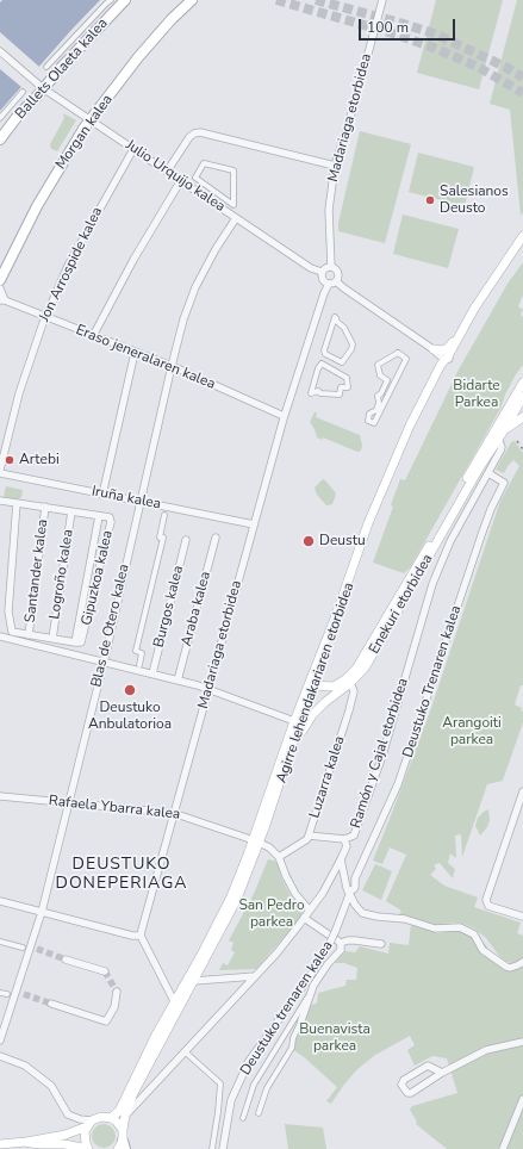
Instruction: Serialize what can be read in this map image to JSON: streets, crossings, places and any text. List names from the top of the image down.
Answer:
{
  "streets": {
    "main road": [
      "Ballets Olaeta kalea",
      "Morgan kalea",
      "Enekuri etorbidea",
      "Agirre lehendakariaren etorbidea"
    ],
    "street": [
      "Madariaga etorbidea",
      "Julio Urquijo kalea",
      "Jon Arrospide kalea",
      "Eraso jeneralaren kalea",
      "Iruña kalea",
      "Santander kalea",
      "Logroño kalea",
      "Gipuzkoa kalea",
      "Burgos kalea",
      "Araba kalea",
      "Blas de Otero kalea",
      "Deustuko Trenaren kalea",
      "Ramón y Cajal etorbidea",
      "Luzarra kalea",
      "Rafaela Ybarra kalea",
      "Deustuko trenaren kalea"
    ]
  },
  "crossings": [
    ["Ballets Olaeta kalea", "Julio Urquijo kalea"],
    ["Madariaga etorbidea", "Julio Urquijo kalea"],
    ["Madariaga etorbidea", "Eraso jeneralaren kalea"],
    ["Madariaga etorbidea", "Iruña kalea"],
    ["Madariaga etorbidea", "Rafaela Ybarra kalea"],
    ["Morgan kalea", "Julio Urquijo kalea"],
    ["Julio Urquijo kalea", "Jon Arrospide kalea"],
    ["Julio Urquijo kalea", "Blas de Otero kalea"],
    ["Jon Arrospide kalea", "Eraso jeneralaren kalea"],
    ["Jon Arrospide kalea", "Iruña kalea"],
    ["Eraso jeneralaren kalea", "Blas de Otero kalea"],
    ["Iruña kalea", "Blas de Otero kalea"],
    ["Santander kalea", "Gipuzkoa kalea"],
    ["Logroño kalea", "Gipuzkoa kalea"],
    ["Enekuri etorbidea", "Agirre lehendakariaren etorbidea"],
    ["Enekuri etorbidea", "Ramón y Cajal etorbidea"],
    ["Enekuri etorbidea", "Luzarra kalea"],
    ["Blas de Otero kalea", "Rafaela Ybarra kalea"],
    ["Deustuko Trenaren kalea", "Ramón y Cajal etorbidea"],
    ["Deustuko Trenaren kalea", "Deustuko trenaren kalea"],
    ["Agirre lehendakariaren etorbidea", "Ramón y Cajal etorbidea"],
    ["Agirre lehendakariaren etorbidea", "Rafaela Ybarra kalea"],
    ["Luzarra kalea", "Rafaela Ybarra kalea"]
  ],
  "districts": ["DEUSTUKO DONEPERIAGA"],
  "parks": [
    "Bidarte Parkea",
    "Arangoiti parkea",
    "San Pedro parkea",
    "Buenavista parkea"
  ],
  "places": [
    "Salesianos Deusto",
    "Artebi",
    "Deustu",
    "Deustuko Anbulatorioa"
  ],
  "scale_bar": "100 m"
}
